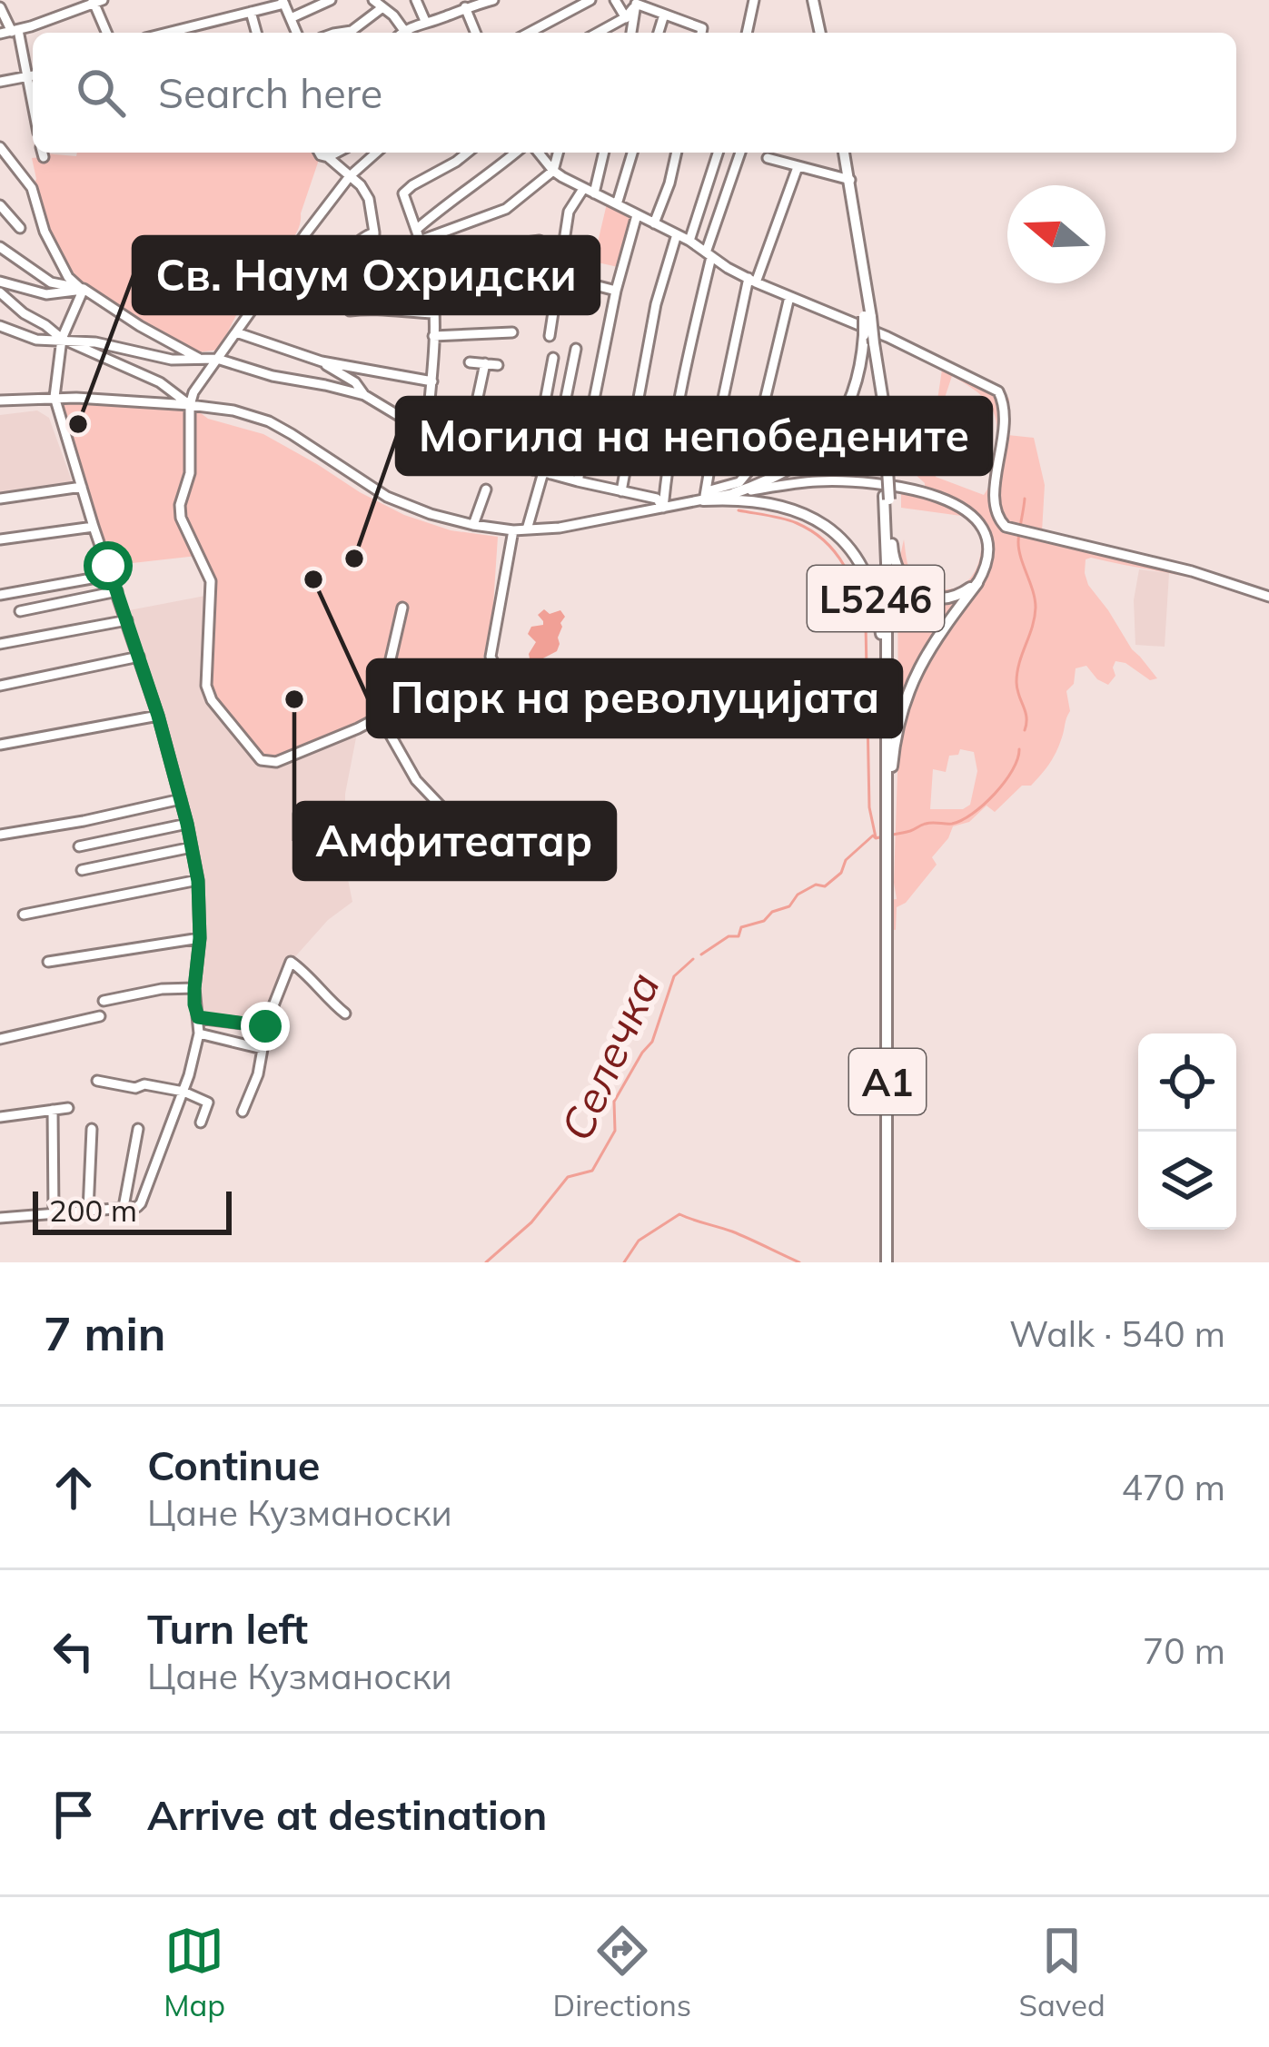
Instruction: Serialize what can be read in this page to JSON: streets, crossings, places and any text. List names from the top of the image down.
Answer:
{
  "streets": {
    "main road": ["L5246", "A1"]
  },
  "crossings": [
    ["L5246", "A1"]
  ],
  "water": ["Селечка"],
  "places": [
    "Св. Наум Охридски",
    "Могила на непобедените",
    "Парк на револуцијата",
    "Амфитеатар"
  ],
  "scale_bar": "200 m",
  "north": "left",
  "page": {
    "search": "Search here",
    "scale": "200 m",
    "heading": ["7 min", "Walk · 540 m"],
    "list": [
      ["Continue", "Цане Кузманоски", "470 m"],
      ["Turn left", "Цане Кузманоски", "70 m"],
      "Arrive at destination"
    ],
    "nav": ["Map", "Directions", "Saved"]
  }
}
